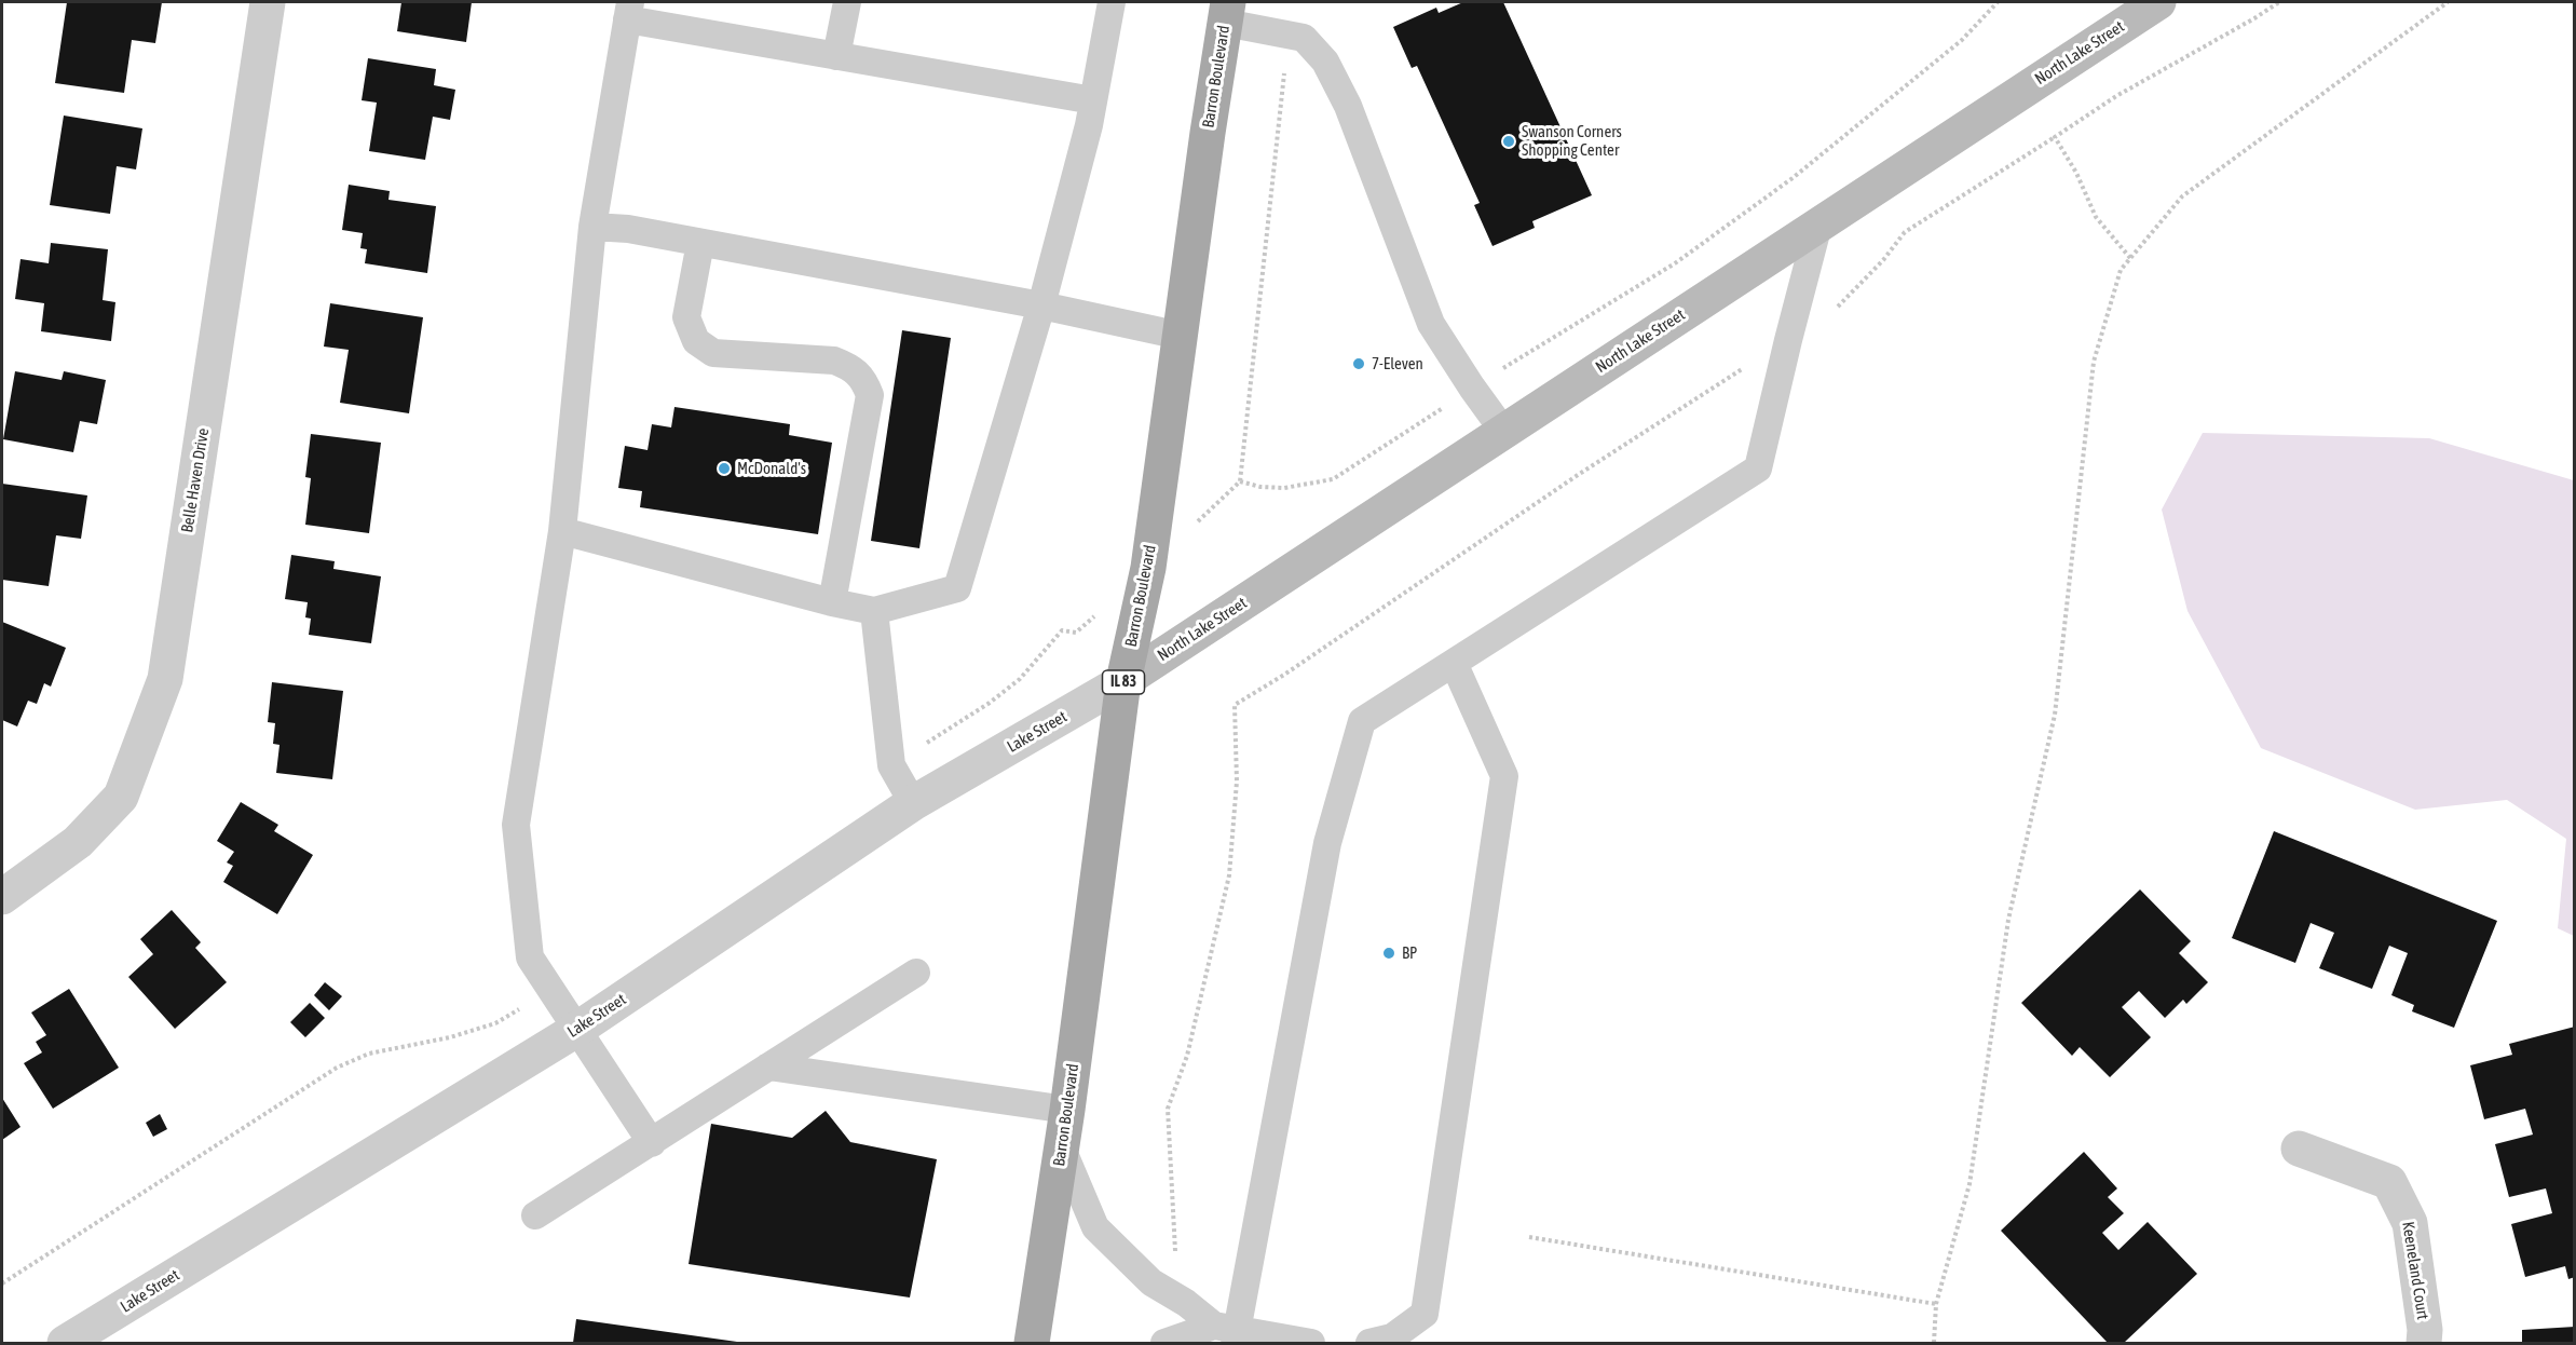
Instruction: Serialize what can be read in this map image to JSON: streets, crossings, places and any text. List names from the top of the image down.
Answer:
{
  "streets": {
    "main road": ["Barron Boulevard", "IL 83"],
    "street": [
      "North Lake Street",
      "Belle Haven Drive",
      "Lake Street",
      "Keeneland Court"
    ]
  },
  "crossings": [
    ["North Lake Street", "Barron Boulevard"],
    ["North Lake Street", "Lake Street"],
    ["Barron Boulevard", "Lake Street"]
  ],
  "places": [
    "Swanson Corners Shopping Center",
    "7-Eleven",
    "McDonald's",
    "BP"
  ]
}
